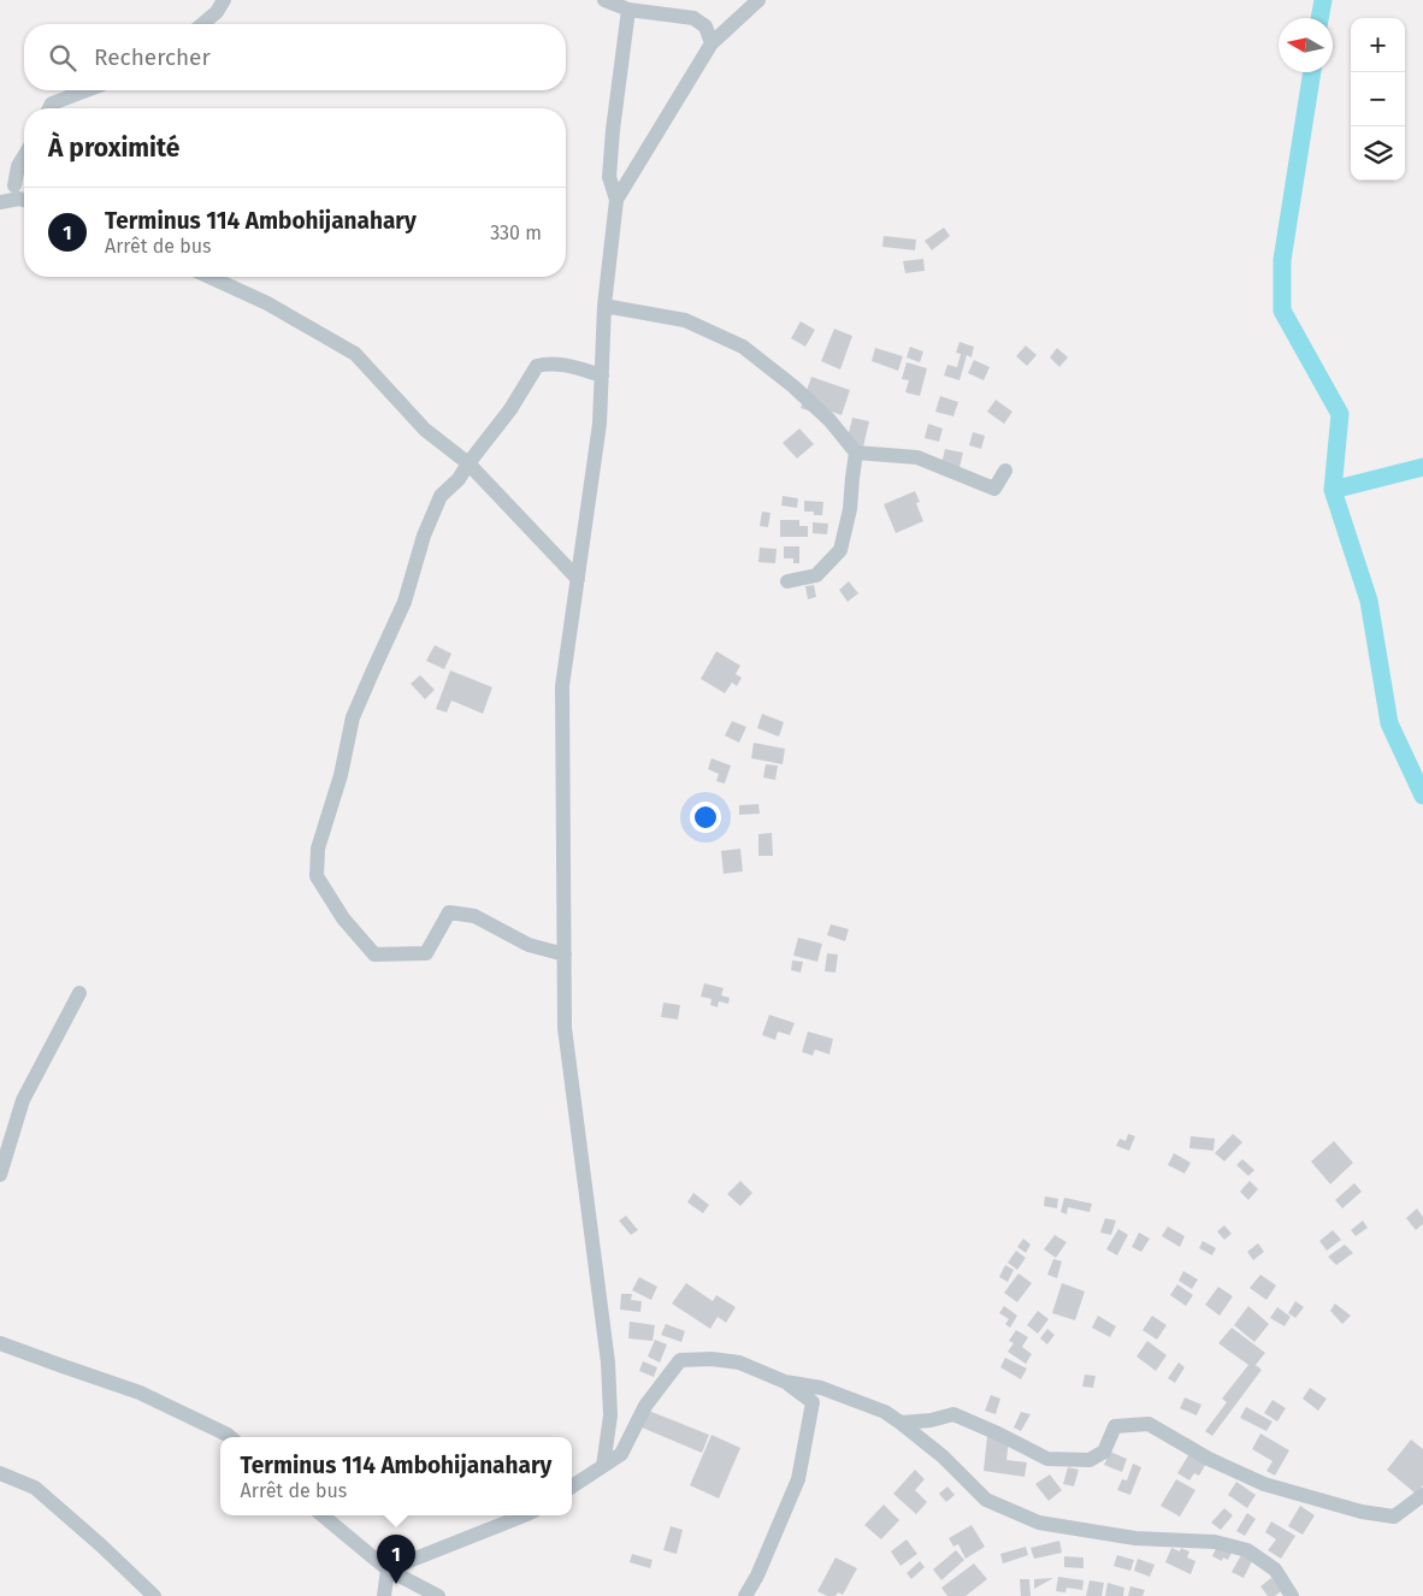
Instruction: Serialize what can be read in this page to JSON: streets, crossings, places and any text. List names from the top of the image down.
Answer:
{
  "north": "left",
  "page": {
    "map_buttons": ["+", "−"],
    "search": "Rechercher",
    "heading": "À proximité",
    "list": [
      {
        "mark": "1",
        "name": "Terminus 114 Ambohijanahary",
        "note": "Arrêt de bus",
        "value": "330 m"
      }
    ],
    "popup": ["Terminus 114 Ambohijanahary", "Arrêt de bus"],
    "pins": "1"
  }
}
